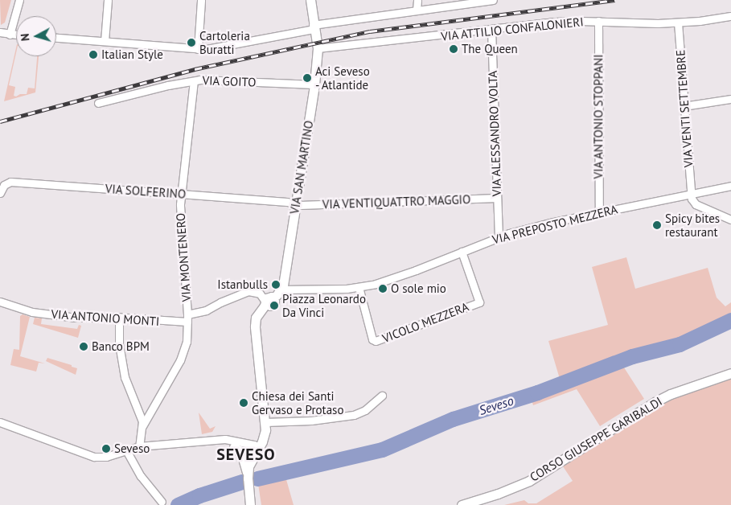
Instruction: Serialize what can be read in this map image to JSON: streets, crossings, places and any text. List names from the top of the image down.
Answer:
{
  "streets": {
    "street": [
      "VIA ATTILIO CONFALONIERI",
      "VIA GOITO",
      "VIA VENTI SETTEMBRE",
      "VIA ANTONIO STOPPANI",
      "VIA ALESSANDRO VOLTA",
      "VIA SAN MARTINO",
      "VIA SOLFERINO",
      "VIA VENTIQUATTRO MAGGIO",
      "VIA PREPOSTO MEZZERA",
      "VIA MONTENERO",
      "VIA ANTONIO MONTI",
      "VICOLO MEZZERA",
      "CORSO GIUSEPPE GARIBALDI"
    ]
  },
  "crossings": [
    ["VIA ATTILIO CONFALONIERI", "VIA VENTI SETTEMBRE"],
    ["VIA ATTILIO CONFALONIERI", "VIA ANTONIO STOPPANI"],
    ["VIA ATTILIO CONFALONIERI", "VIA ALESSANDRO VOLTA"],
    ["VIA ATTILIO CONFALONIERI", "VIA SAN MARTINO"],
    ["VIA GOITO", "VIA SAN MARTINO"],
    ["VIA GOITO", "VIA MONTENERO"],
    ["VIA VENTI SETTEMBRE", "VIA PREPOSTO MEZZERA"],
    ["VIA ANTONIO STOPPANI", "VIA PREPOSTO MEZZERA"],
    ["VIA ALESSANDRO VOLTA", "VIA VENTIQUATTRO MAGGIO"],
    ["VIA ALESSANDRO VOLTA", "VIA PREPOSTO MEZZERA"],
    ["VIA SAN MARTINO", "VIA SOLFERINO"],
    ["VIA SAN MARTINO", "VIA VENTIQUATTRO MAGGIO"],
    ["VIA SAN MARTINO", "VIA PREPOSTO MEZZERA"],
    ["VIA SAN MARTINO", "VIA ANTONIO MONTI"],
    ["VIA SOLFERINO", "VIA VENTIQUATTRO MAGGIO"],
    ["VIA SOLFERINO", "VIA MONTENERO"],
    ["VIA PREPOSTO MEZZERA", "VIA ANTONIO MONTI"],
    ["VIA PREPOSTO MEZZERA", "VICOLO MEZZERA"],
    ["VIA MONTENERO", "VIA ANTONIO MONTI"]
  ],
  "districts": ["SEVESO"],
  "water": ["Seveso"],
  "places": [
    "Cartoleria Buratti",
    "The Queen",
    "Italian Style",
    "Aci Seveso - Atlantide",
    "Spicy bites restaurant",
    "Istanbulls",
    "O sole mio",
    "Piazza Leonardo Da Vinci",
    "Banco BPM",
    "Chiesa dei Santi Gervaso e Protaso",
    "Seveso"
  ],
  "north": "left"
}
